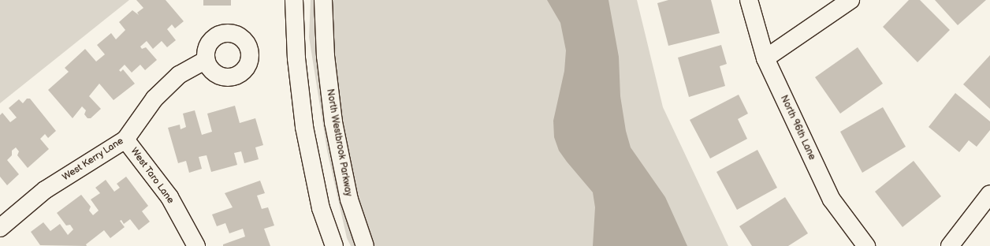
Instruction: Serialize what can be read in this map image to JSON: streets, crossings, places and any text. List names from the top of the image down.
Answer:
{
  "streets": {
    "street": [
      "North 96th Lane",
      "North Westbrook Parkway",
      "West Kerry Lane",
      "West Taro Lane"
    ]
  },
  "crossings": [
    ["West Kerry Lane", "West Taro Lane"]
  ]
}
